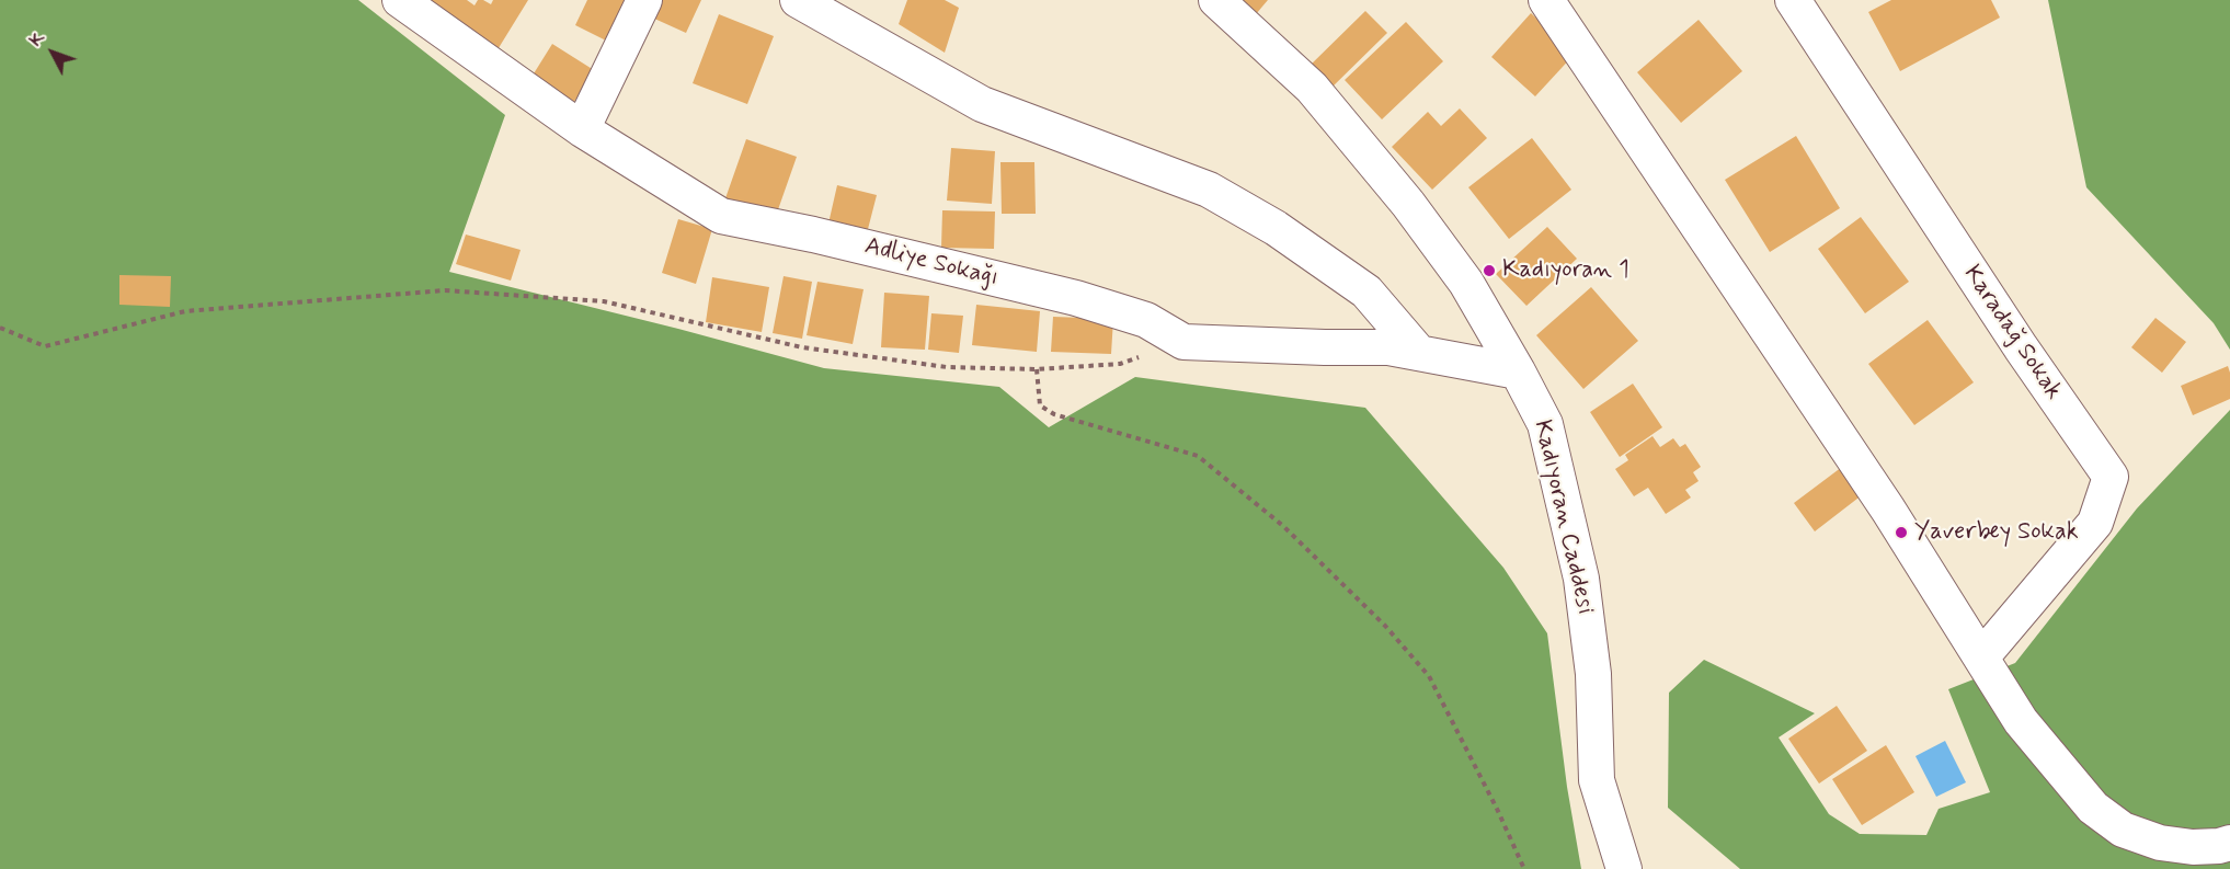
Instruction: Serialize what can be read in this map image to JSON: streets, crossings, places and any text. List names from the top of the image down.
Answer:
{
  "streets": {
    "street": ["Adliye Sokağı", "Karadağ Sokak", "Kadıyoran Caddesi"]
  },
  "crossings": [
    ["Adliye Sokağı", "Kadıyoran Caddesi"]
  ],
  "places": ["Kadıyoran 1", "Yaverbey Sokak"],
  "north": "top left"
}
